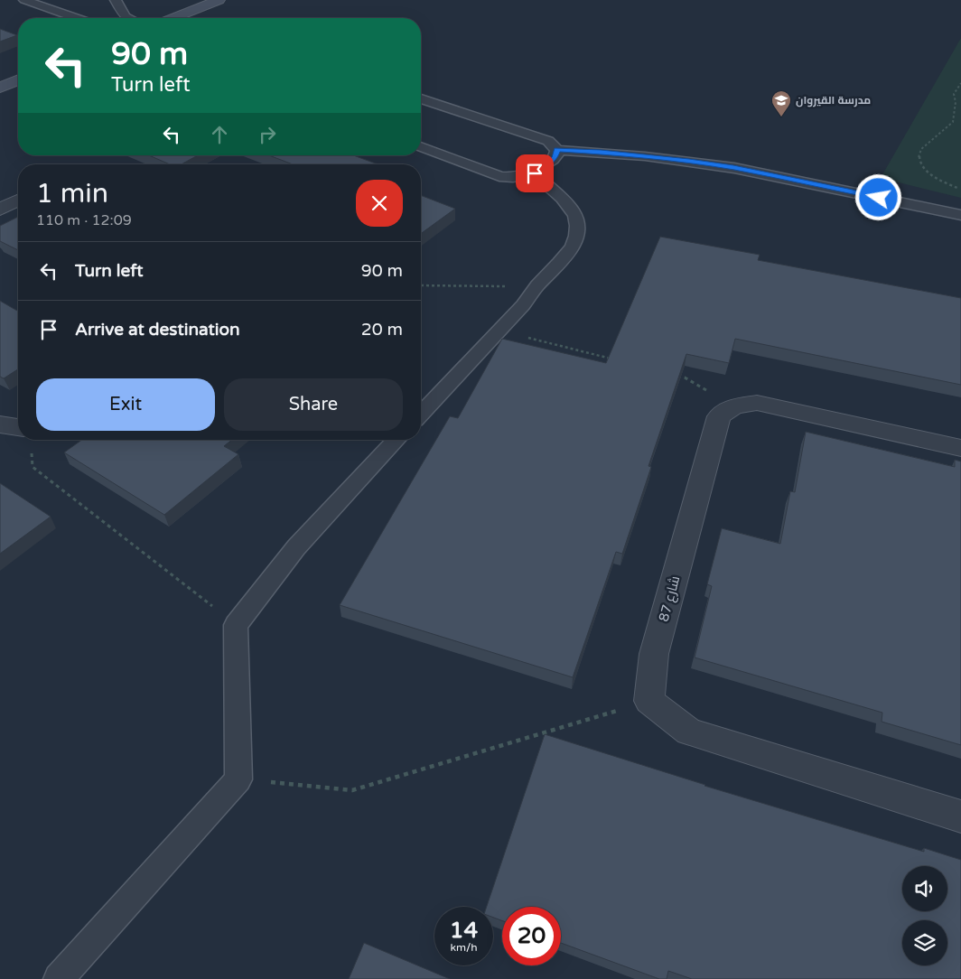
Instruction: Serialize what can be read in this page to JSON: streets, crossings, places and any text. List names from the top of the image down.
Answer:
{
  "streets": {
    "street": ["شارع 87"]
  },
  "places": {
    "school or university": ["مدرسة القيروان"]
  },
  "page": {
    "turn": ["90 m", "Turn left"],
    "heading": ["1 min", "110 m · 12:09"],
    "list": [
      {
        "name": "Turn left",
        "value": "90 m"
      },
      {
        "name": "Arrive at destination",
        "value": "20 m"
      }
    ],
    "buttons": ["Exit", "Share"],
    "speed": "14 km/h",
    "limit": "20"
  }
}
